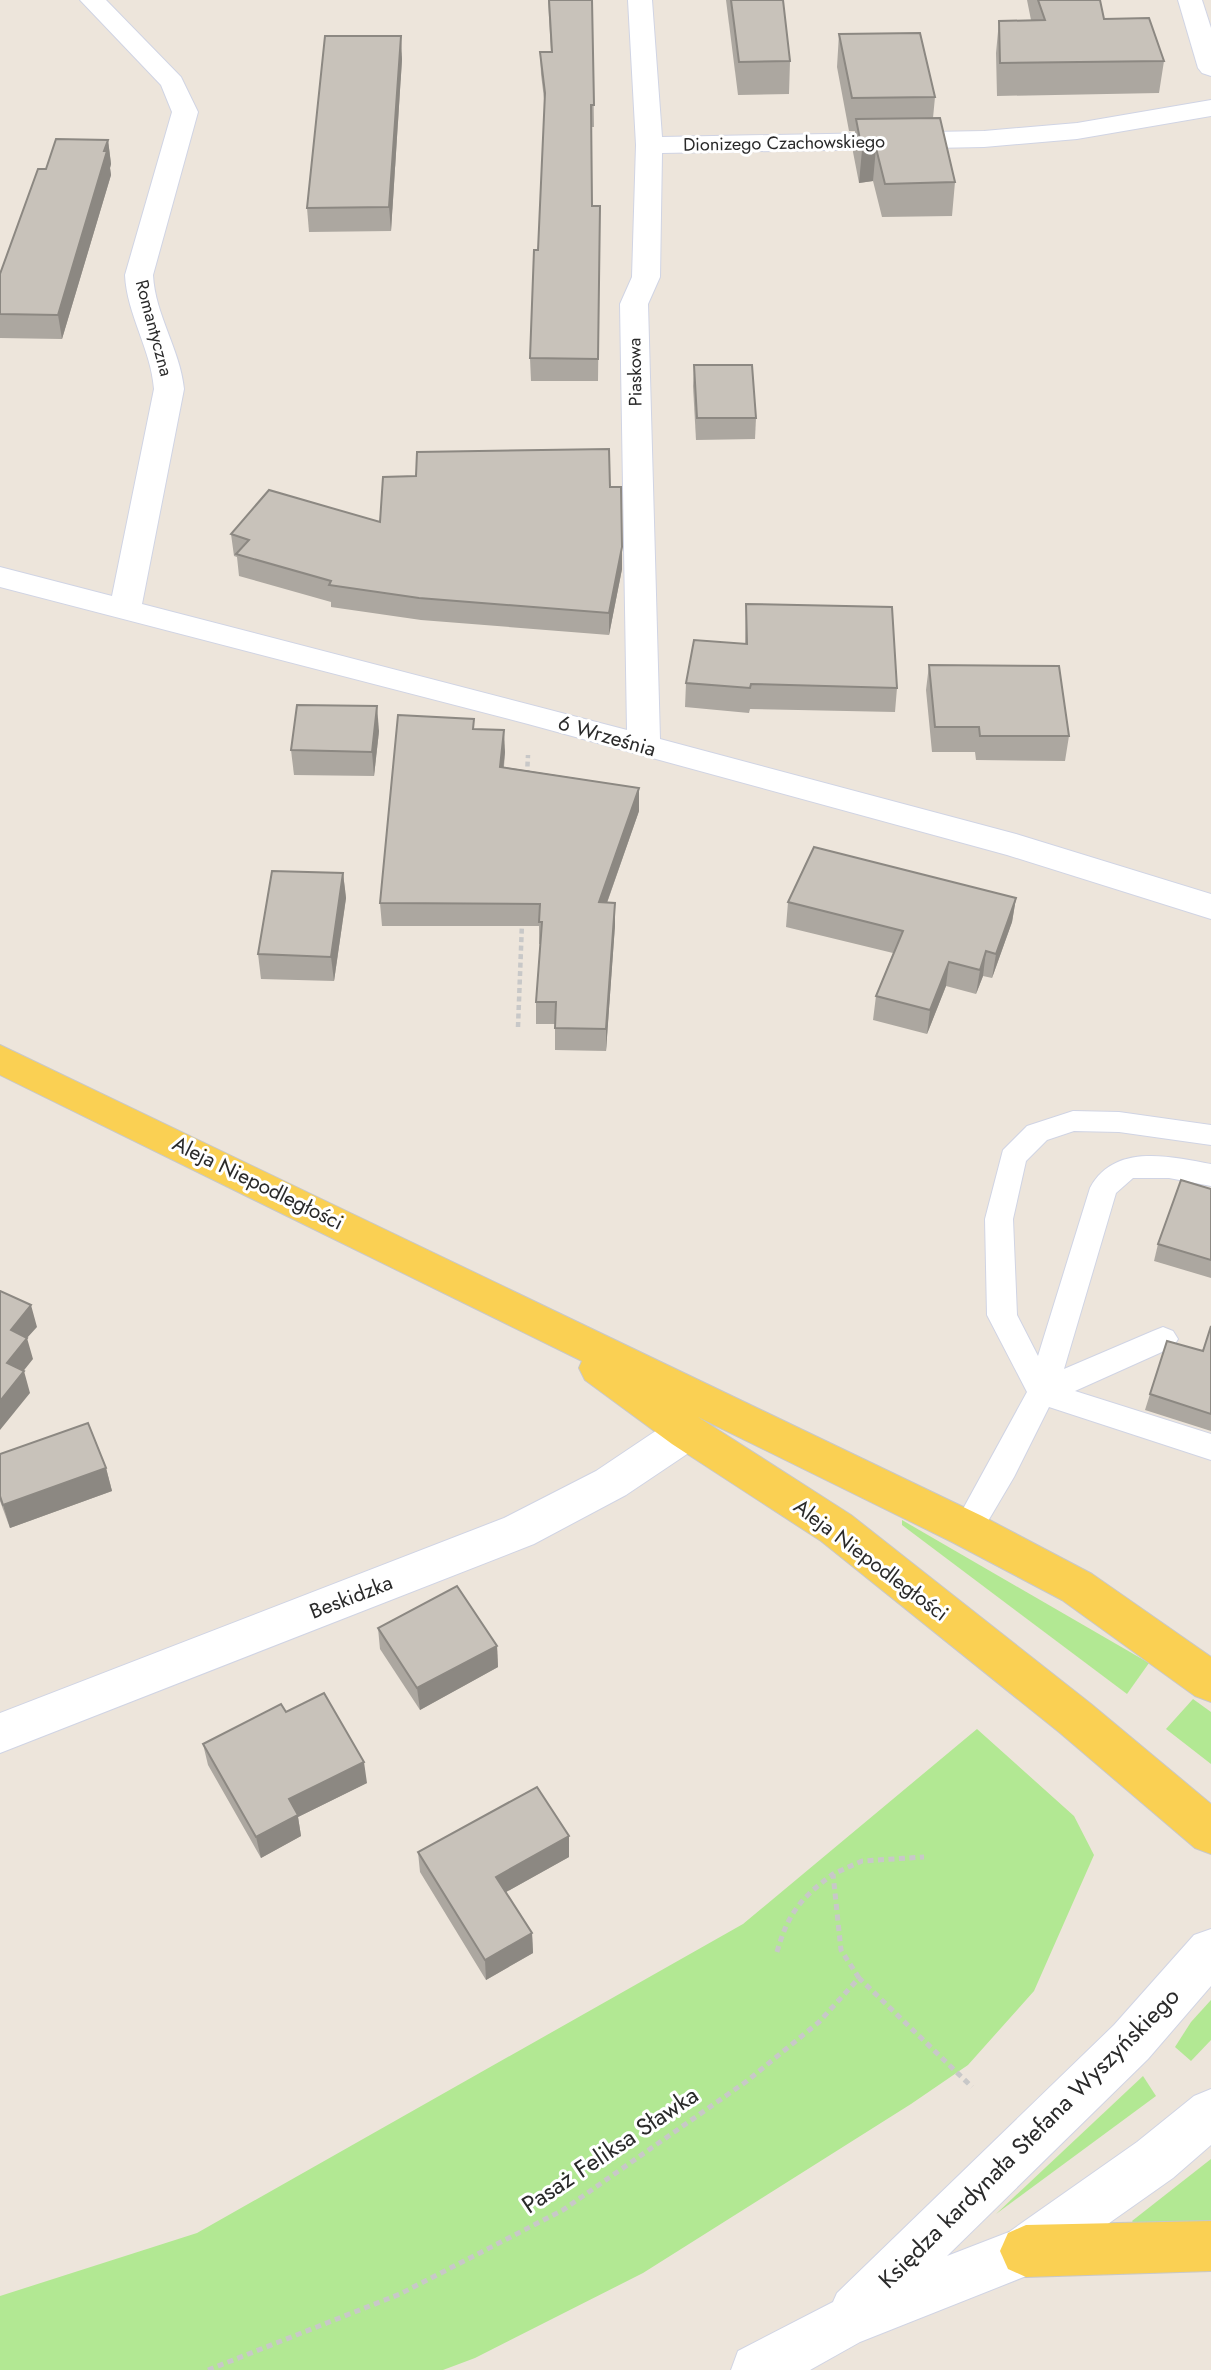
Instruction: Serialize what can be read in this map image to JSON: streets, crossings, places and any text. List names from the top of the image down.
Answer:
{
  "streets": {
    "main road": ["Aleja Niepodległości"],
    "street": [
      "Dionizego Czachowskiego",
      "Romantyczna",
      "Piaskowa",
      "6 Września",
      "Beskidzka",
      "Księdza kardynała Stefana Wyszyńskiego"
    ],
    "path": ["Pasaż Feliksa Sławka"]
  },
  "crossings": [
    ["Dionizego Czachowskiego", "Piaskowa"],
    ["Romantyczna", "6 Września"],
    ["Piaskowa", "6 Września"],
    ["Aleja Niepodległości", "Beskidzka"]
  ]
}
